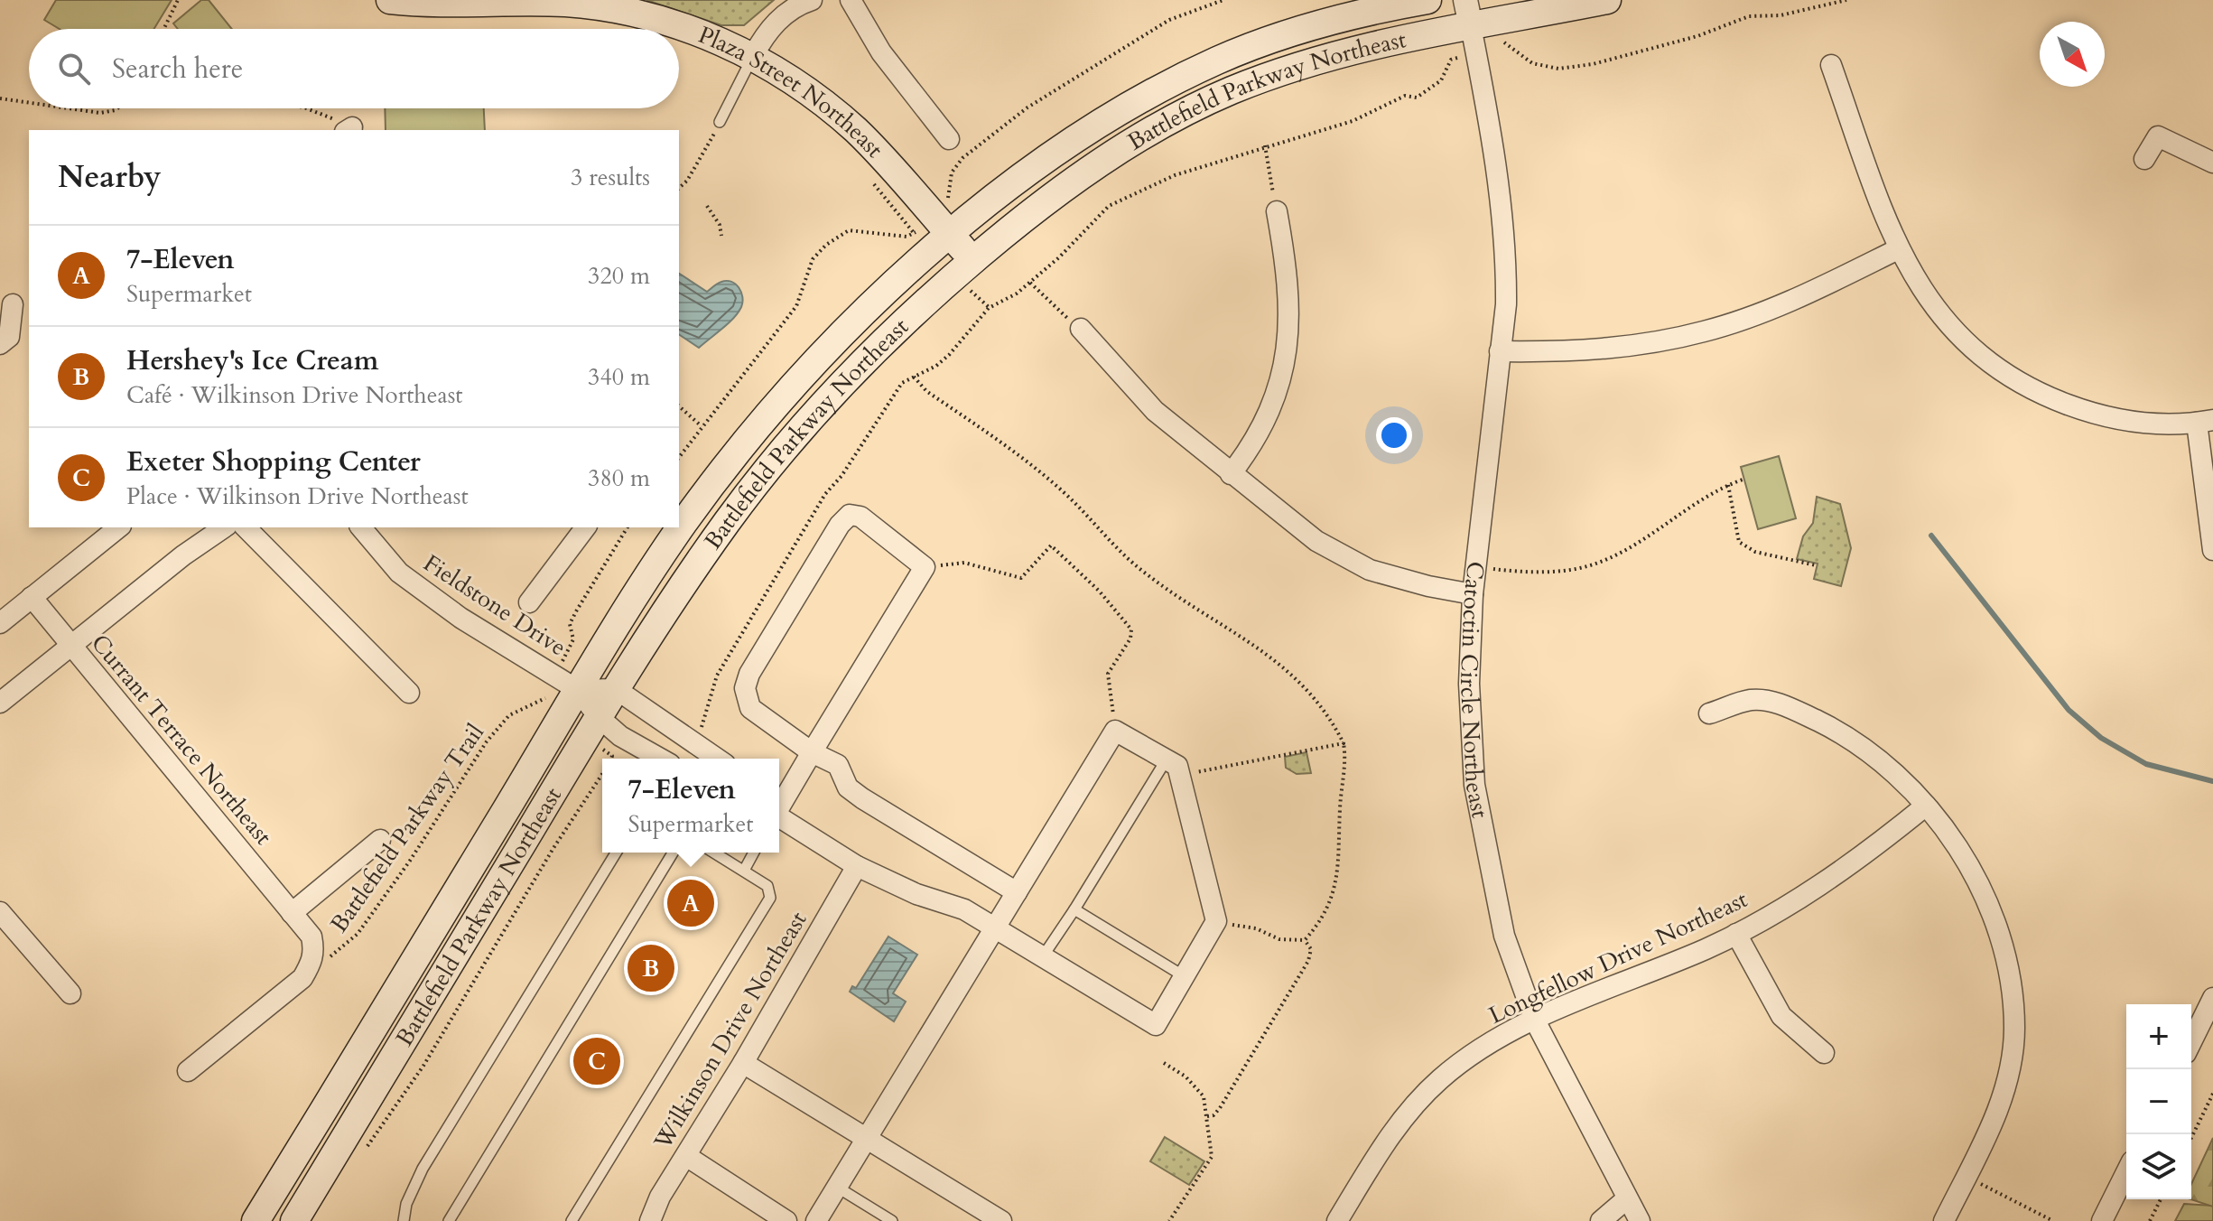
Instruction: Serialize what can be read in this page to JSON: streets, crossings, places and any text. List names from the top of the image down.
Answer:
{
  "streets": {
    "main road": ["Battlefield Parkway Northeast", "Plaza Street Northeast"],
    "street": [
      "Fieldstone Drive",
      "Catoctin Circle Northeast",
      "Currant Terrace Northeast",
      "Longfellow Drive Northeast",
      "Wilkinson Drive Northeast"
    ],
    "path": ["Battlefield Parkway Trail"]
  },
  "crossings": [
    ["Battlefield Parkway Northeast", "Plaza Street Northeast"],
    ["Battlefield Parkway Northeast", "Fieldstone Drive"],
    ["Battlefield Parkway Northeast", "Catoctin Circle Northeast"],
    ["Battlefield Parkway Northeast", "Battlefield Parkway Trail"],
    ["Fieldstone Drive", "Battlefield Parkway Trail"],
    ["Catoctin Circle Northeast", "Longfellow Drive Northeast"],
    ["Currant Terrace Northeast", "Battlefield Parkway Trail"]
  ],
  "north": "bottom right",
  "page": {
    "search": "Search here",
    "heading": ["Nearby", "3 results"],
    "list": [
      {
        "mark": "A",
        "name": "7-Eleven",
        "note": "Supermarket",
        "value": "320 m"
      },
      {
        "mark": "B",
        "name": "Hershey's Ice Cream",
        "note": "Café · Wilkinson Drive Northeast",
        "value": "340 m"
      },
      {
        "mark": "C",
        "name": "Exeter Shopping Center",
        "note": "Place · Wilkinson Drive Northeast",
        "value": "380 m"
      }
    ],
    "popup": ["7-Eleven", "Supermarket"],
    "pins": ["A", "B", "C"],
    "map_buttons": ["+", "−"]
  }
}
